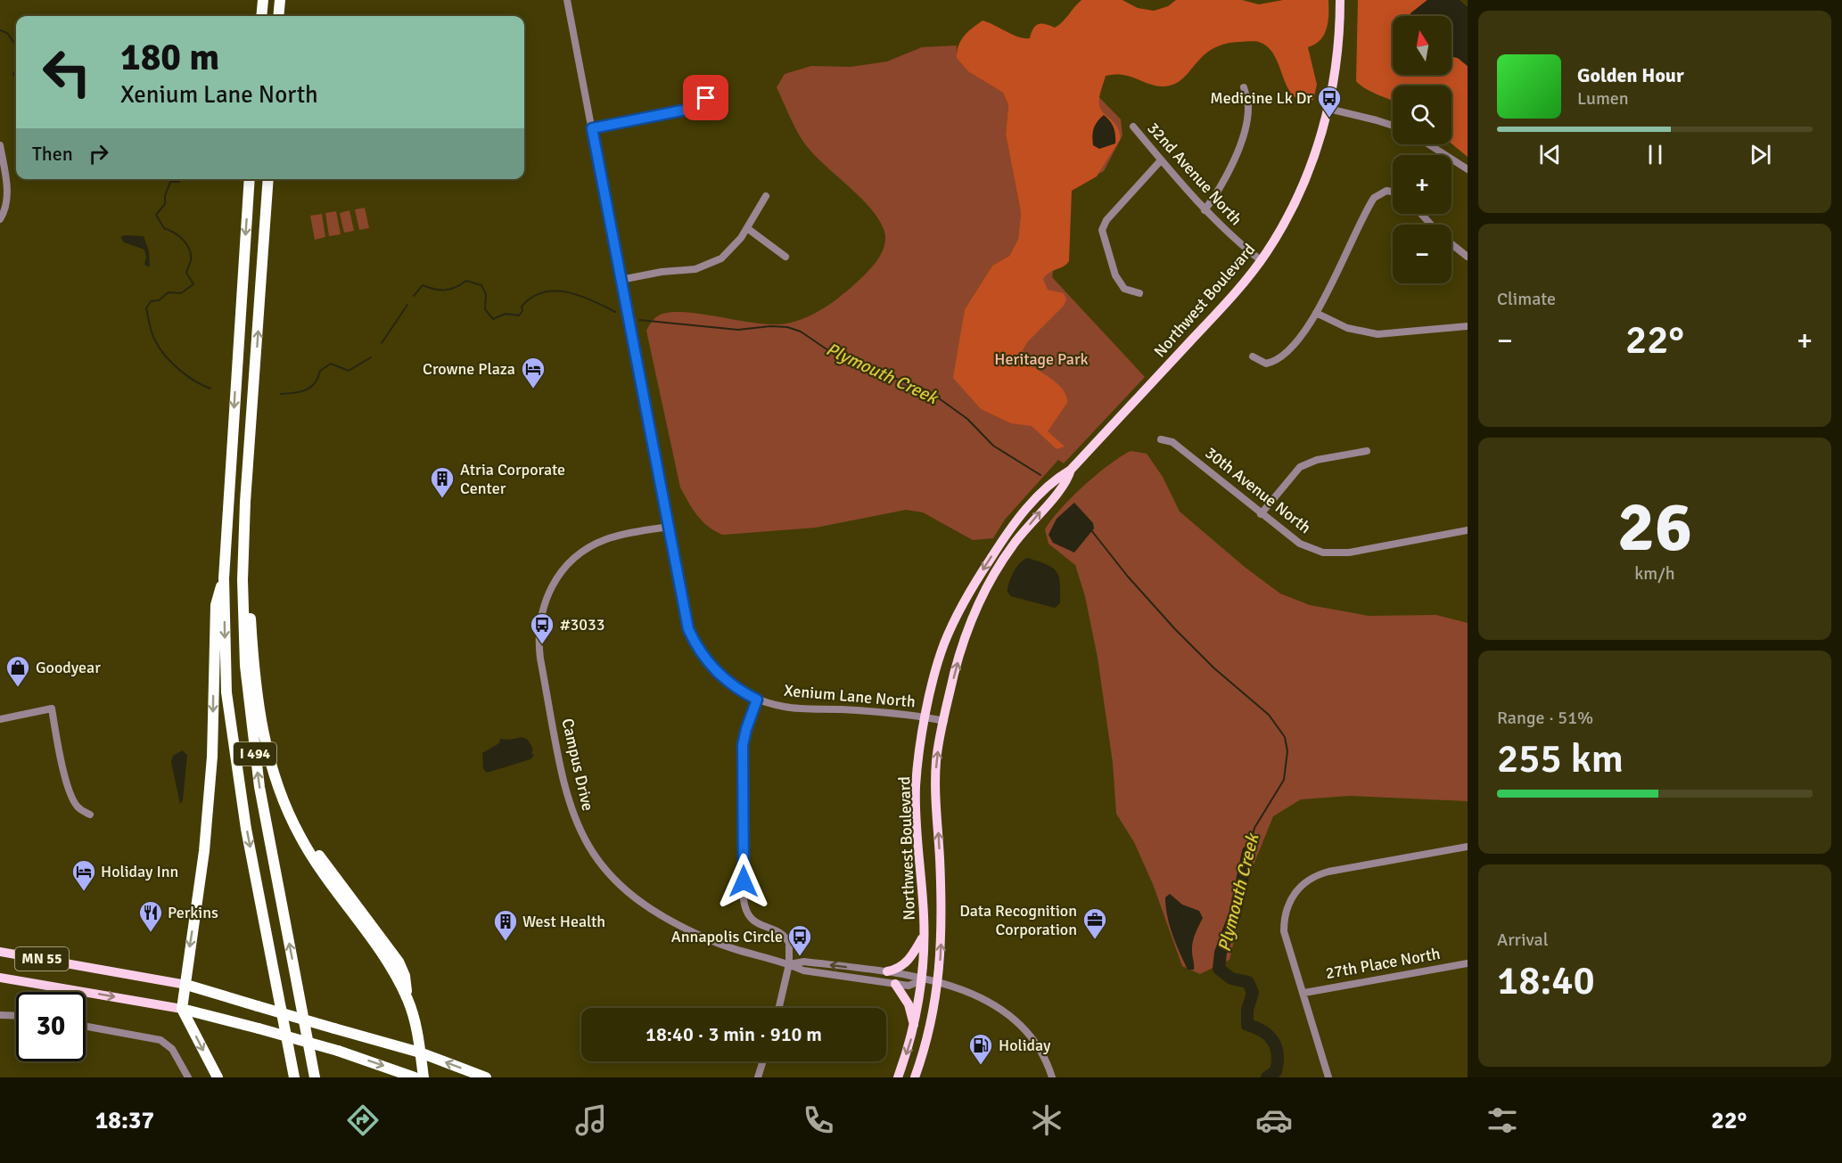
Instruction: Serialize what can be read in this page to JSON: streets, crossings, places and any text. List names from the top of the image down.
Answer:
{
  "streets": {
    "highway": ["I 494", "MN 55"],
    "main road": ["Northwest Boulevard"],
    "street": [
      "32nd Avenue North",
      "30th Avenue North",
      "Xenium Lane North",
      "Campus Drive",
      "27th Place North"
    ]
  },
  "crossings": [
    ["32nd Avenue North", "Northwest Boulevard"],
    ["Northwest Boulevard", "Xenium Lane North"],
    ["Northwest Boulevard", "Campus Drive"],
    ["Xenium Lane North", "Campus Drive"]
  ],
  "water": ["Plymouth Creek"],
  "parks": ["Heritage Park"],
  "places": {
    "bus stop": ["Medicine Lk Dr", "#3033", "Annapolis Circle"],
    "hotel": ["Crowne Plaza", "Holiday Inn"],
    "building": ["Atria Corporate Center", "West Health"],
    "shop": ["Goodyear"],
    "restaurant": ["Perkins"],
    "office": ["Data Recognition Corporation"],
    "fuel station": ["Holiday"]
  },
  "north": "top",
  "page": {
    "map_buttons": ["+", "−"],
    "turn": ["180 m", "Xenium Lane North"],
    "song": ["Golden Hour", "Lumen"],
    "then": "Then",
    "tile": [
      "Climate",
      ["26", "km/h"],
      ["Range · 51%", "255 km"],
      ["Arrival", "18:40"]
    ],
    "heat": ["−", "22°", "+"],
    "limit": "30",
    "trip": "18:40 · 3 min · 910 m",
    "tabs": ["18:37", "22°"]
  }
}
